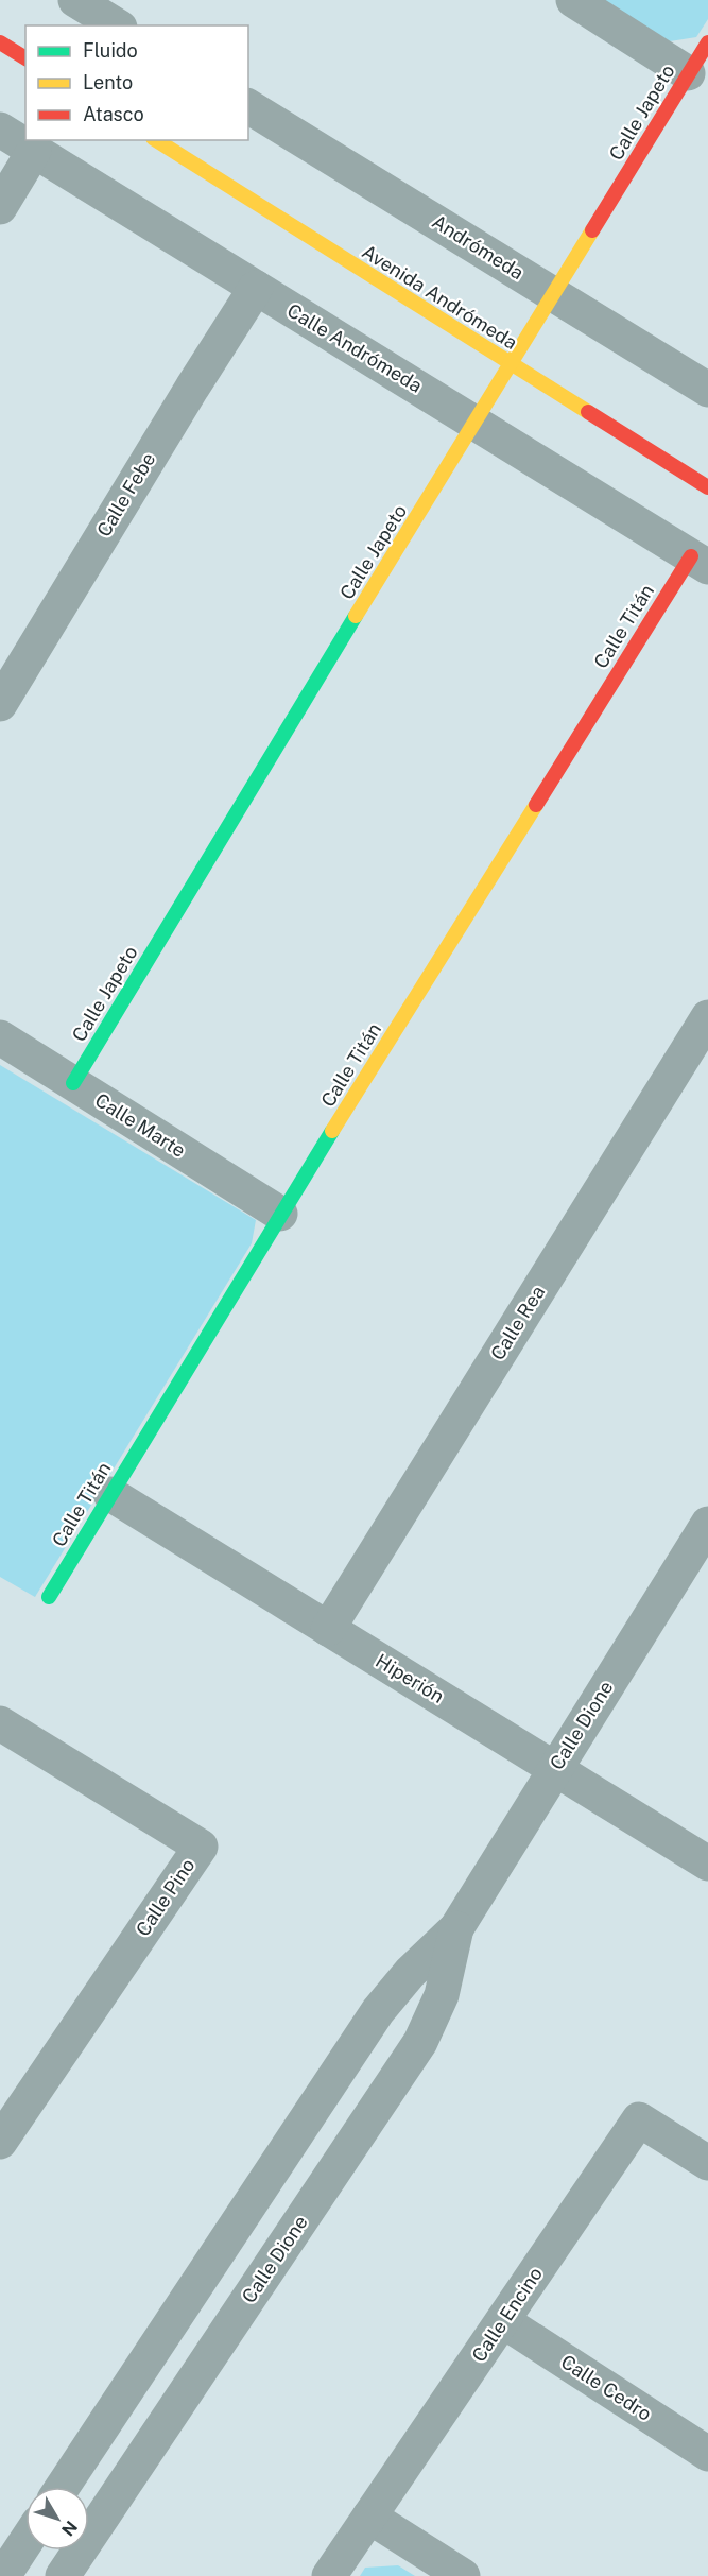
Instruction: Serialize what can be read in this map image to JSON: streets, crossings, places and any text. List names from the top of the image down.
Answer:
{
  "streets": {
    "street": [
      "Calle Japeto",
      "Andrómeda",
      "Avenida Andrómeda",
      "Calle Andrómeda",
      "Calle Febe",
      "Calle Titán",
      "Calle Marte",
      "Calle Rea",
      "Hiperión",
      "Calle Dione",
      "Calle Pino",
      "Calle Encino",
      "Calle Cedro"
    ]
  },
  "crossings": [
    ["Calle Japeto", "Andrómeda"],
    ["Calle Japeto", "Avenida Andrómeda"],
    ["Calle Japeto", "Calle Andrómeda"],
    ["Calle Japeto", "Calle Marte"],
    ["Calle Andrómeda", "Calle Febe"],
    ["Calle Andrómeda", "Calle Titán"],
    ["Calle Titán", "Calle Marte"],
    ["Calle Titán", "Hiperión"],
    ["Calle Rea", "Hiperión"],
    ["Hiperión", "Calle Dione"],
    ["Calle Encino", "Calle Cedro"]
  ],
  "legend": ["Fluido", "Lento", "Atasco"],
  "north": "bottom right"
}
